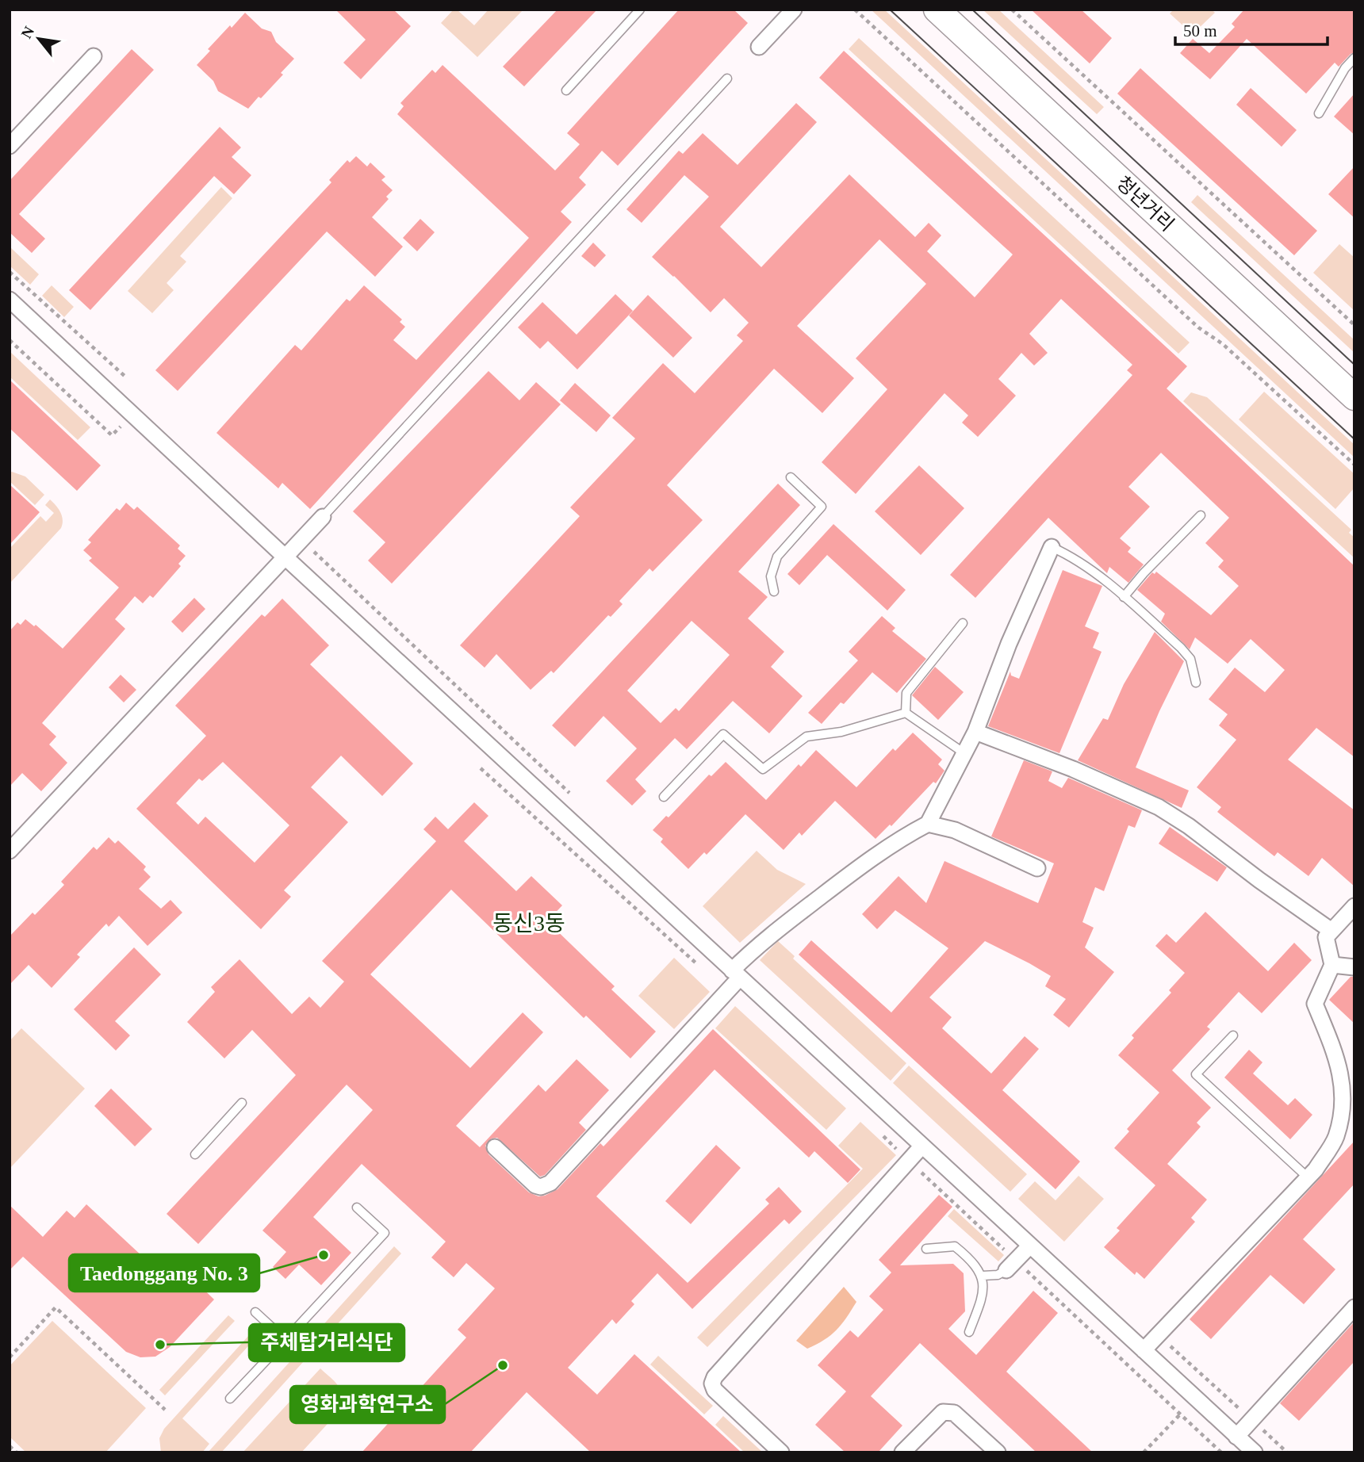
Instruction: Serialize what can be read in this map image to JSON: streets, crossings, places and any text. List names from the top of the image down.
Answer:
{
  "streets": {
    "main road": ["청년거리"]
  },
  "districts": ["동신3동"],
  "places": ["Taedonggang No. 3", "주체탑거리식단", "영화과학연구소"],
  "scale_bar": "50 m",
  "north": "top left"
}
